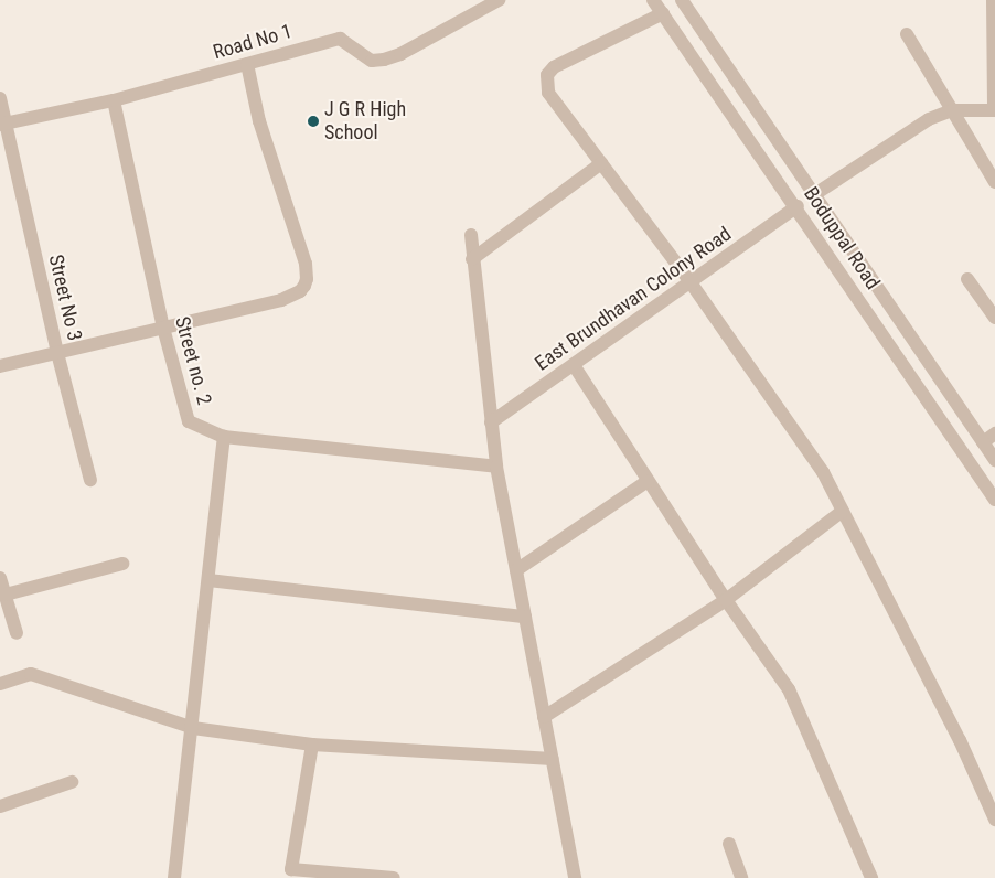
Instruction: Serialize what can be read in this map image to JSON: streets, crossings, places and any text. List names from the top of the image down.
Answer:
{
  "streets": {
    "street": [
      "Road No 1",
      "Boduppal Road",
      "Street No 3",
      "East Brundhavan Colony Road",
      "Street no. 2"
    ]
  },
  "crossings": [
    ["Road No 1", "Street No 3"],
    ["Road No 1", "Street no. 2"],
    ["Boduppal Road", "East Brundhavan Colony Road"]
  ],
  "places": ["J G R High School"]
}
